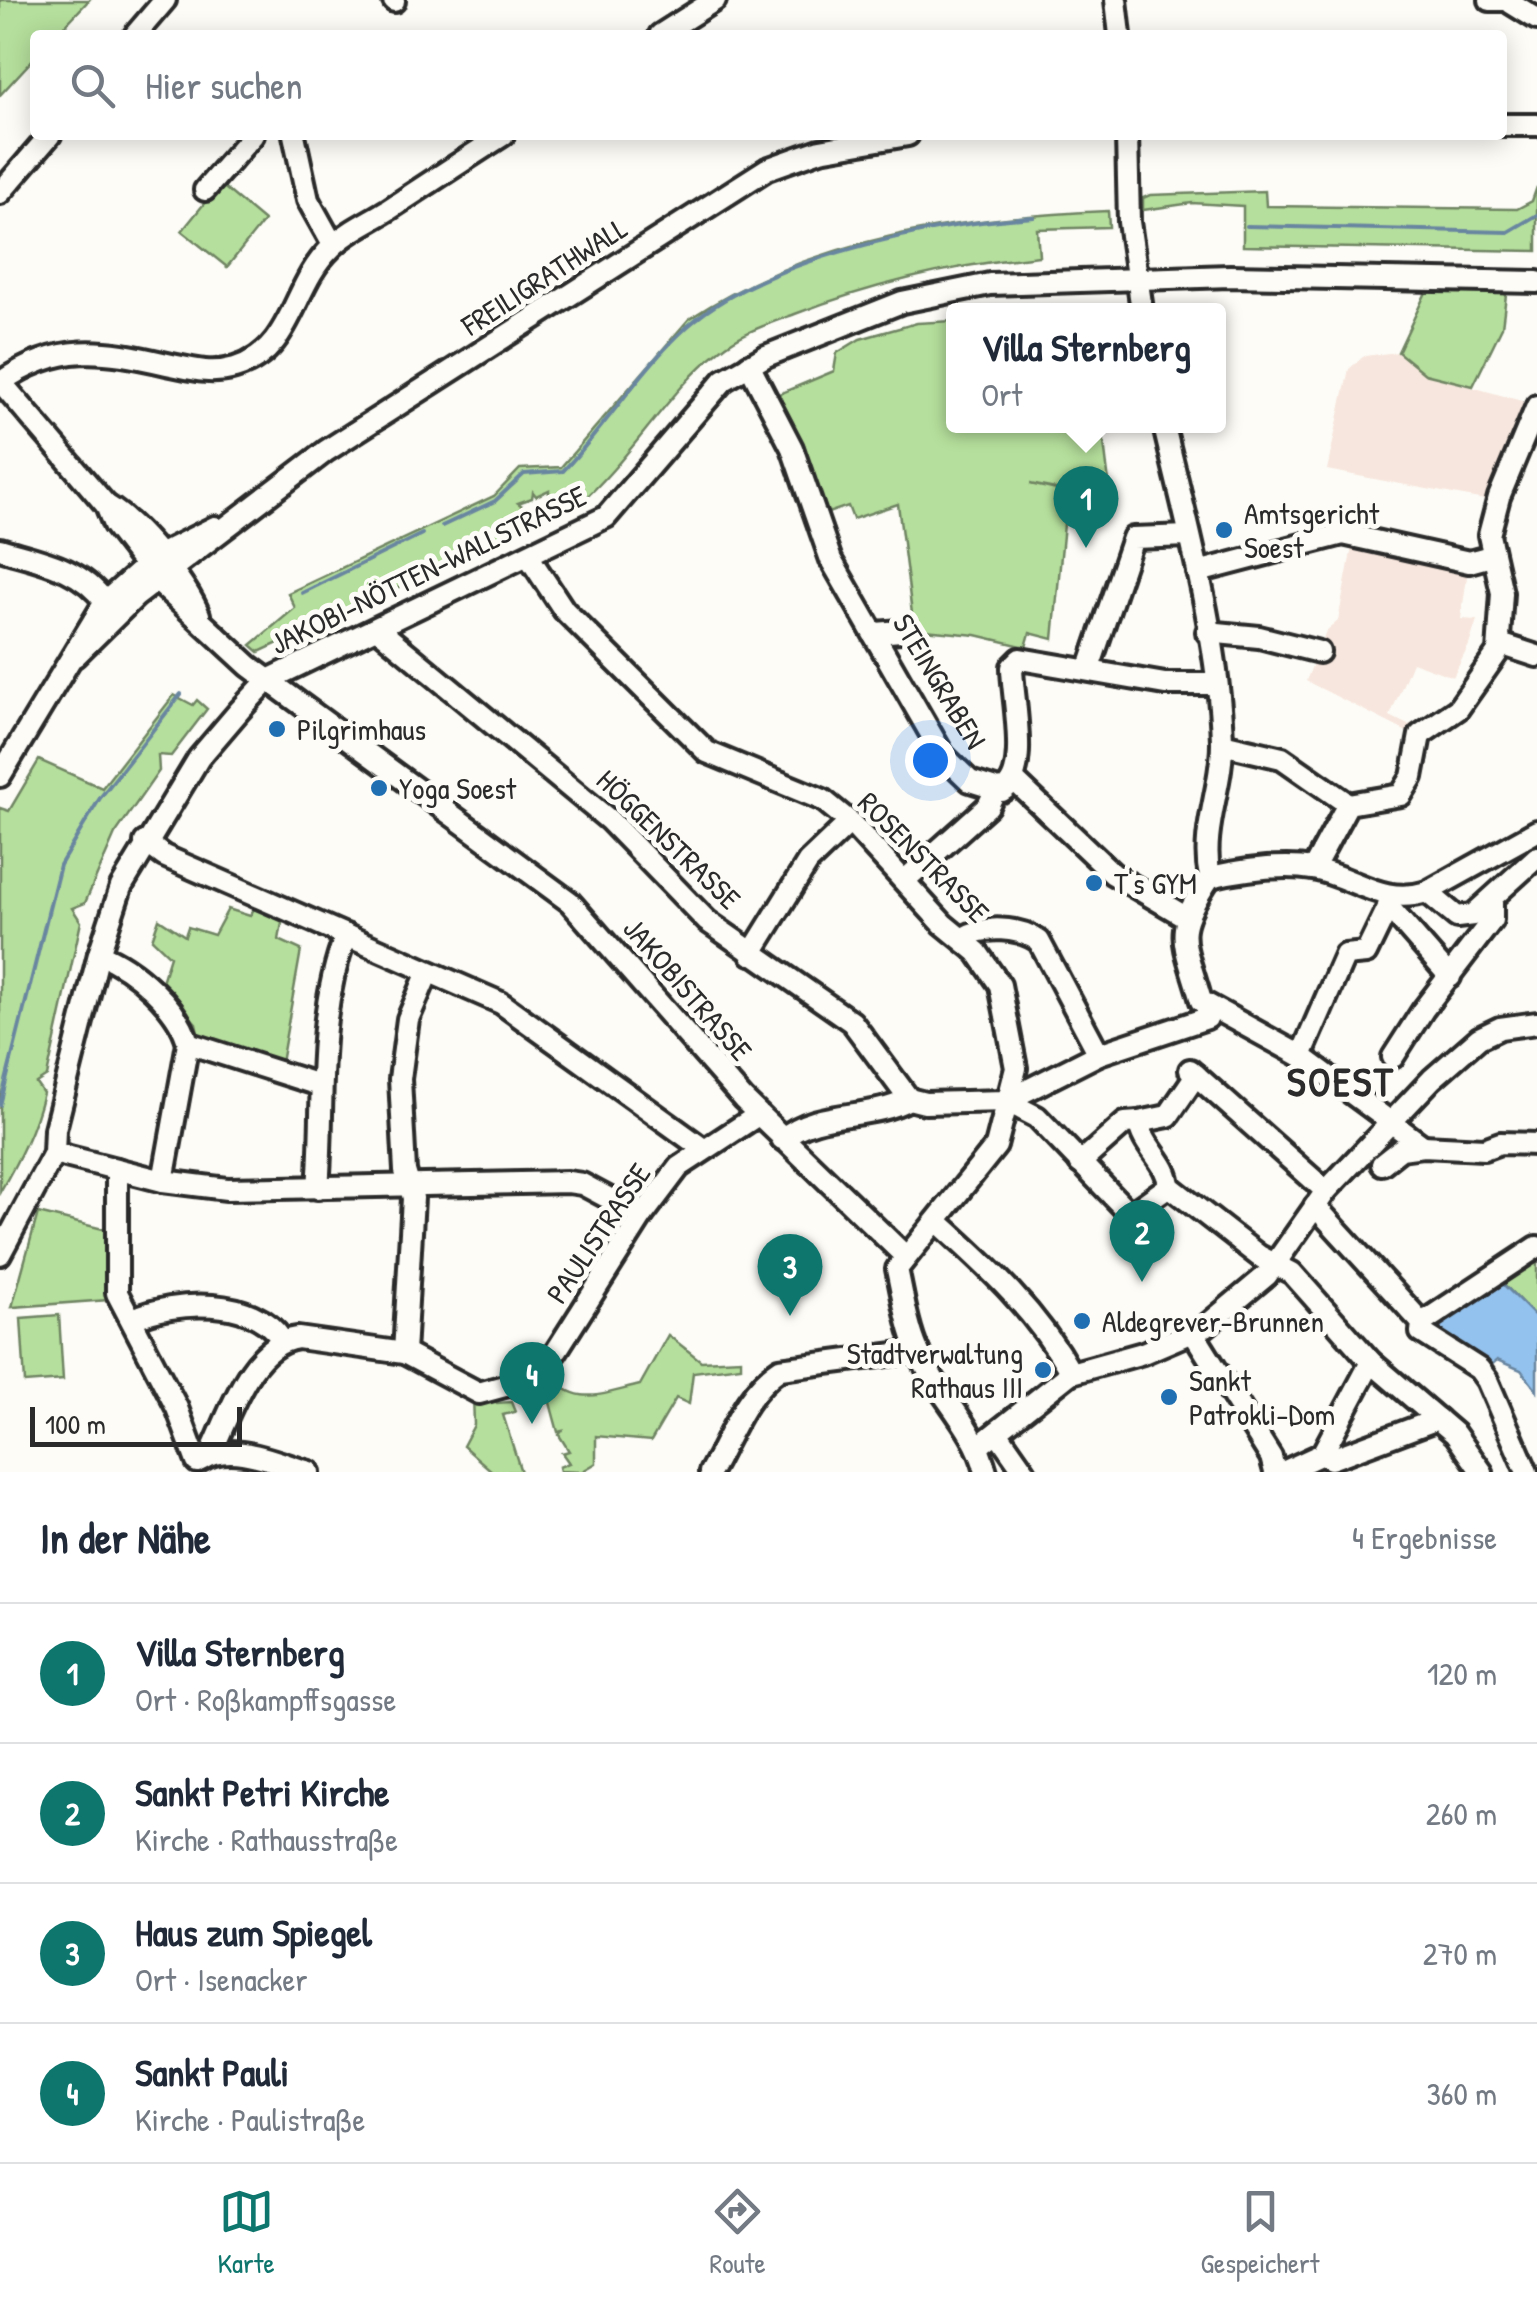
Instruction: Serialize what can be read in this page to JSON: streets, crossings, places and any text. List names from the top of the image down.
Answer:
{
  "streets": {
    "street": [
      "FREILIGRATHWALL",
      "JAKOBI-NÖTTEN-WALLSTRASSE",
      "STEINGRABEN",
      "HÖGGENSTRASSE",
      "ROSENSTRASSE",
      "JAKOBISTRASSE",
      "PAULISTRASSE"
    ]
  },
  "crossings": [
    ["FREILIGRATHWALL", "JAKOBISTRASSE"],
    ["JAKOBI-NÖTTEN-WALLSTRASSE", "STEINGRABEN"],
    ["JAKOBI-NÖTTEN-WALLSTRASSE", "HÖGGENSTRASSE"],
    ["JAKOBI-NÖTTEN-WALLSTRASSE", "ROSENSTRASSE"],
    ["JAKOBI-NÖTTEN-WALLSTRASSE", "JAKOBISTRASSE"],
    ["ROSENSTRASSE", "JAKOBISTRASSE"],
    ["JAKOBISTRASSE", "PAULISTRASSE"]
  ],
  "districts": ["SOEST"],
  "places": [
    "Amtsgericht Soest",
    "Pilgrimhaus",
    "Yoga Soest",
    "T's GYM",
    "Aldegrever-Brunnen",
    "Stadtverwaltung Rathaus III",
    "Sankt Patrokli-Dom"
  ],
  "scale_bar": "100 m",
  "page": {
    "search": "Hier suchen",
    "popup": ["Villa Sternberg", "Ort"],
    "pins": [
      "1",
      "2",
      "3",
      "4"
    ],
    "scale": "100 m",
    "heading": ["In der Nähe", "4 Ergebnisse"],
    "list": [
      {
        "mark": "1",
        "name": "Villa Sternberg",
        "note": "Ort · Roßkampffsgasse",
        "value": "120 m"
      },
      {
        "mark": "2",
        "name": "Sankt Petri Kirche",
        "note": "Kirche · Rathausstraße",
        "value": "260 m"
      },
      {
        "mark": "3",
        "name": "Haus zum Spiegel",
        "note": "Ort · Isenacker",
        "value": "270 m"
      },
      {
        "mark": "4",
        "name": "Sankt Pauli",
        "note": "Kirche · Paulistraße",
        "value": "360 m"
      }
    ],
    "nav": ["Karte", "Route", "Gespeichert"]
  }
}
